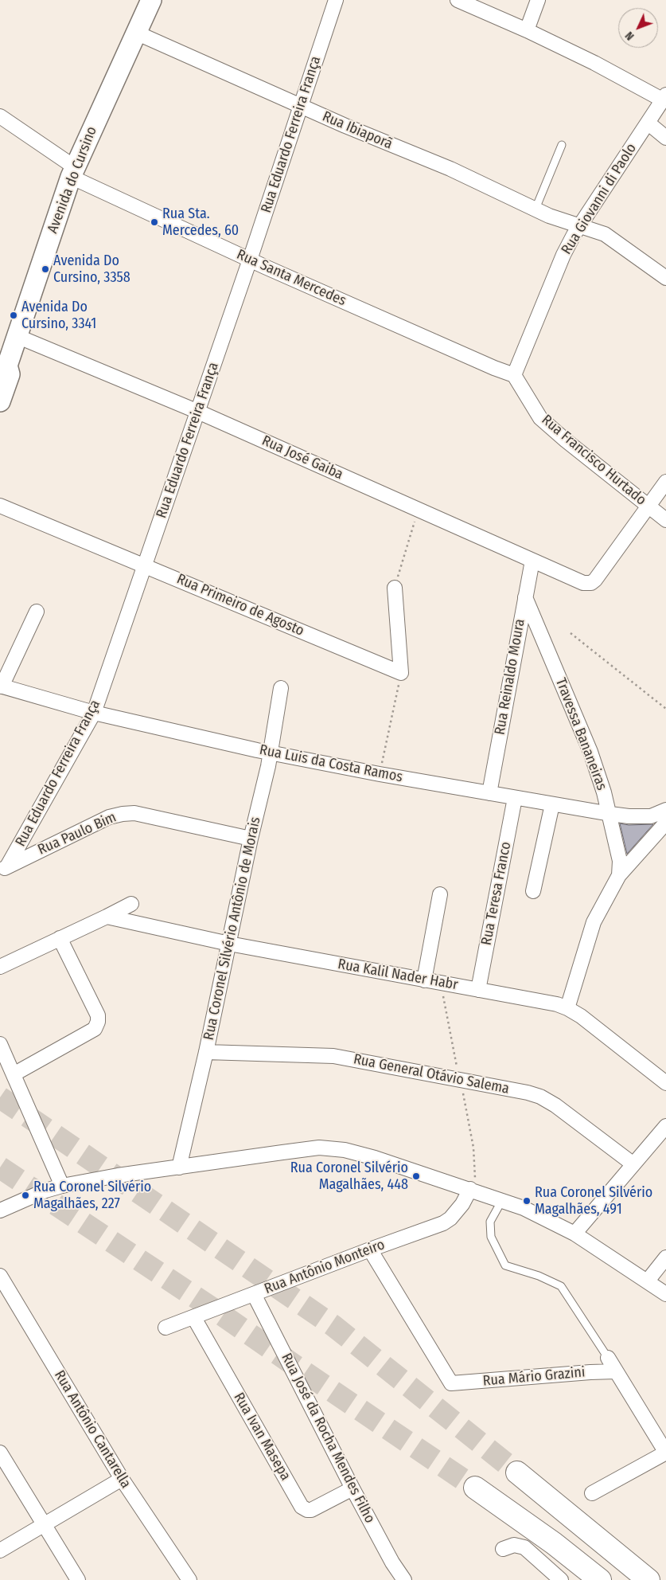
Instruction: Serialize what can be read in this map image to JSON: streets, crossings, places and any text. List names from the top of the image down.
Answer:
{
  "streets": {
    "main road": ["Avenida do Cursino"],
    "street": [
      "Rua Ibiaporã",
      "Rua Eduardo Ferreira França",
      "Rua Giovanni di Paolo",
      "Rua Santa Mercedes",
      "Rua José Gaiba",
      "Rua Francisco Hurtado",
      "Rua Primeiro de Agosto",
      "Rua Reinaldo Moura",
      "Travessa Bananeiras",
      "Rua Luis da Costa Ramos",
      "Rua Paulo Bim",
      "Rua Teresa Franco",
      "Rua Coronel Silvério Antônio de Morais",
      "Rua Kalil Nader Habr",
      "Rua General Otávio Salema",
      "Rua Antônio Monteiro",
      "Rua Mário Grazini",
      "Rua Antônio Cantarella",
      "Rua Ivan Masepa",
      "Rua José da Rocha Mendes Filho"
    ]
  },
  "crossings": [
    ["Rua Ibiaporã", "Rua Eduardo Ferreira França"],
    ["Rua Ibiaporã", "Avenida do Cursino"],
    ["Rua Ibiaporã", "Rua Giovanni di Paolo"],
    ["Rua Eduardo Ferreira França", "Rua Santa Mercedes"],
    ["Rua Eduardo Ferreira França", "Rua José Gaiba"],
    ["Rua Eduardo Ferreira França", "Rua Primeiro de Agosto"],
    ["Rua Eduardo Ferreira França", "Rua Luis da Costa Ramos"],
    ["Rua Eduardo Ferreira França", "Rua Paulo Bim"],
    ["Avenida do Cursino", "Rua Santa Mercedes"],
    ["Avenida do Cursino", "Rua José Gaiba"],
    ["Rua Giovanni di Paolo", "Rua Santa Mercedes"],
    ["Rua Giovanni di Paolo", "Rua Francisco Hurtado"],
    ["Rua Santa Mercedes", "Rua Francisco Hurtado"],
    ["Rua José Gaiba", "Rua Francisco Hurtado"],
    ["Rua José Gaiba", "Rua Reinaldo Moura"],
    ["Rua Reinaldo Moura", "Travessa Bananeiras"],
    ["Rua Reinaldo Moura", "Rua Luis da Costa Ramos"],
    ["Travessa Bananeiras", "Rua Luis da Costa Ramos"],
    ["Rua Luis da Costa Ramos", "Rua Teresa Franco"],
    ["Rua Luis da Costa Ramos", "Rua Coronel Silvério Antônio de Morais"],
    ["Rua Paulo Bim", "Rua Coronel Silvério Antônio de Morais"],
    ["Rua Teresa Franco", "Rua Kalil Nader Habr"],
    ["Rua Coronel Silvério Antônio de Morais", "Rua Kalil Nader Habr"],
    ["Rua Coronel Silvério Antônio de Morais", "Rua General Otávio Salema"],
    ["Rua Antônio Monteiro", "Rua Mário Grazini"],
    ["Rua Antônio Monteiro", "Rua Ivan Masepa"],
    ["Rua Antônio Monteiro", "Rua José da Rocha Mendes Filho"],
    ["Rua Ivan Masepa", "Rua José da Rocha Mendes Filho"]
  ],
  "places": [
    "Rua Sta. Mercedes, 60",
    "Avenida Do Cursino, 3358",
    "Avenida Do Cursino, 3341",
    "Rua Coronel Silvério Magalhães, 448",
    "Rua Coronel Silvério Magalhães, 227",
    "Rua Coronel Silvério Magalhães, 491"
  ],
  "north": "bottom left"
}
